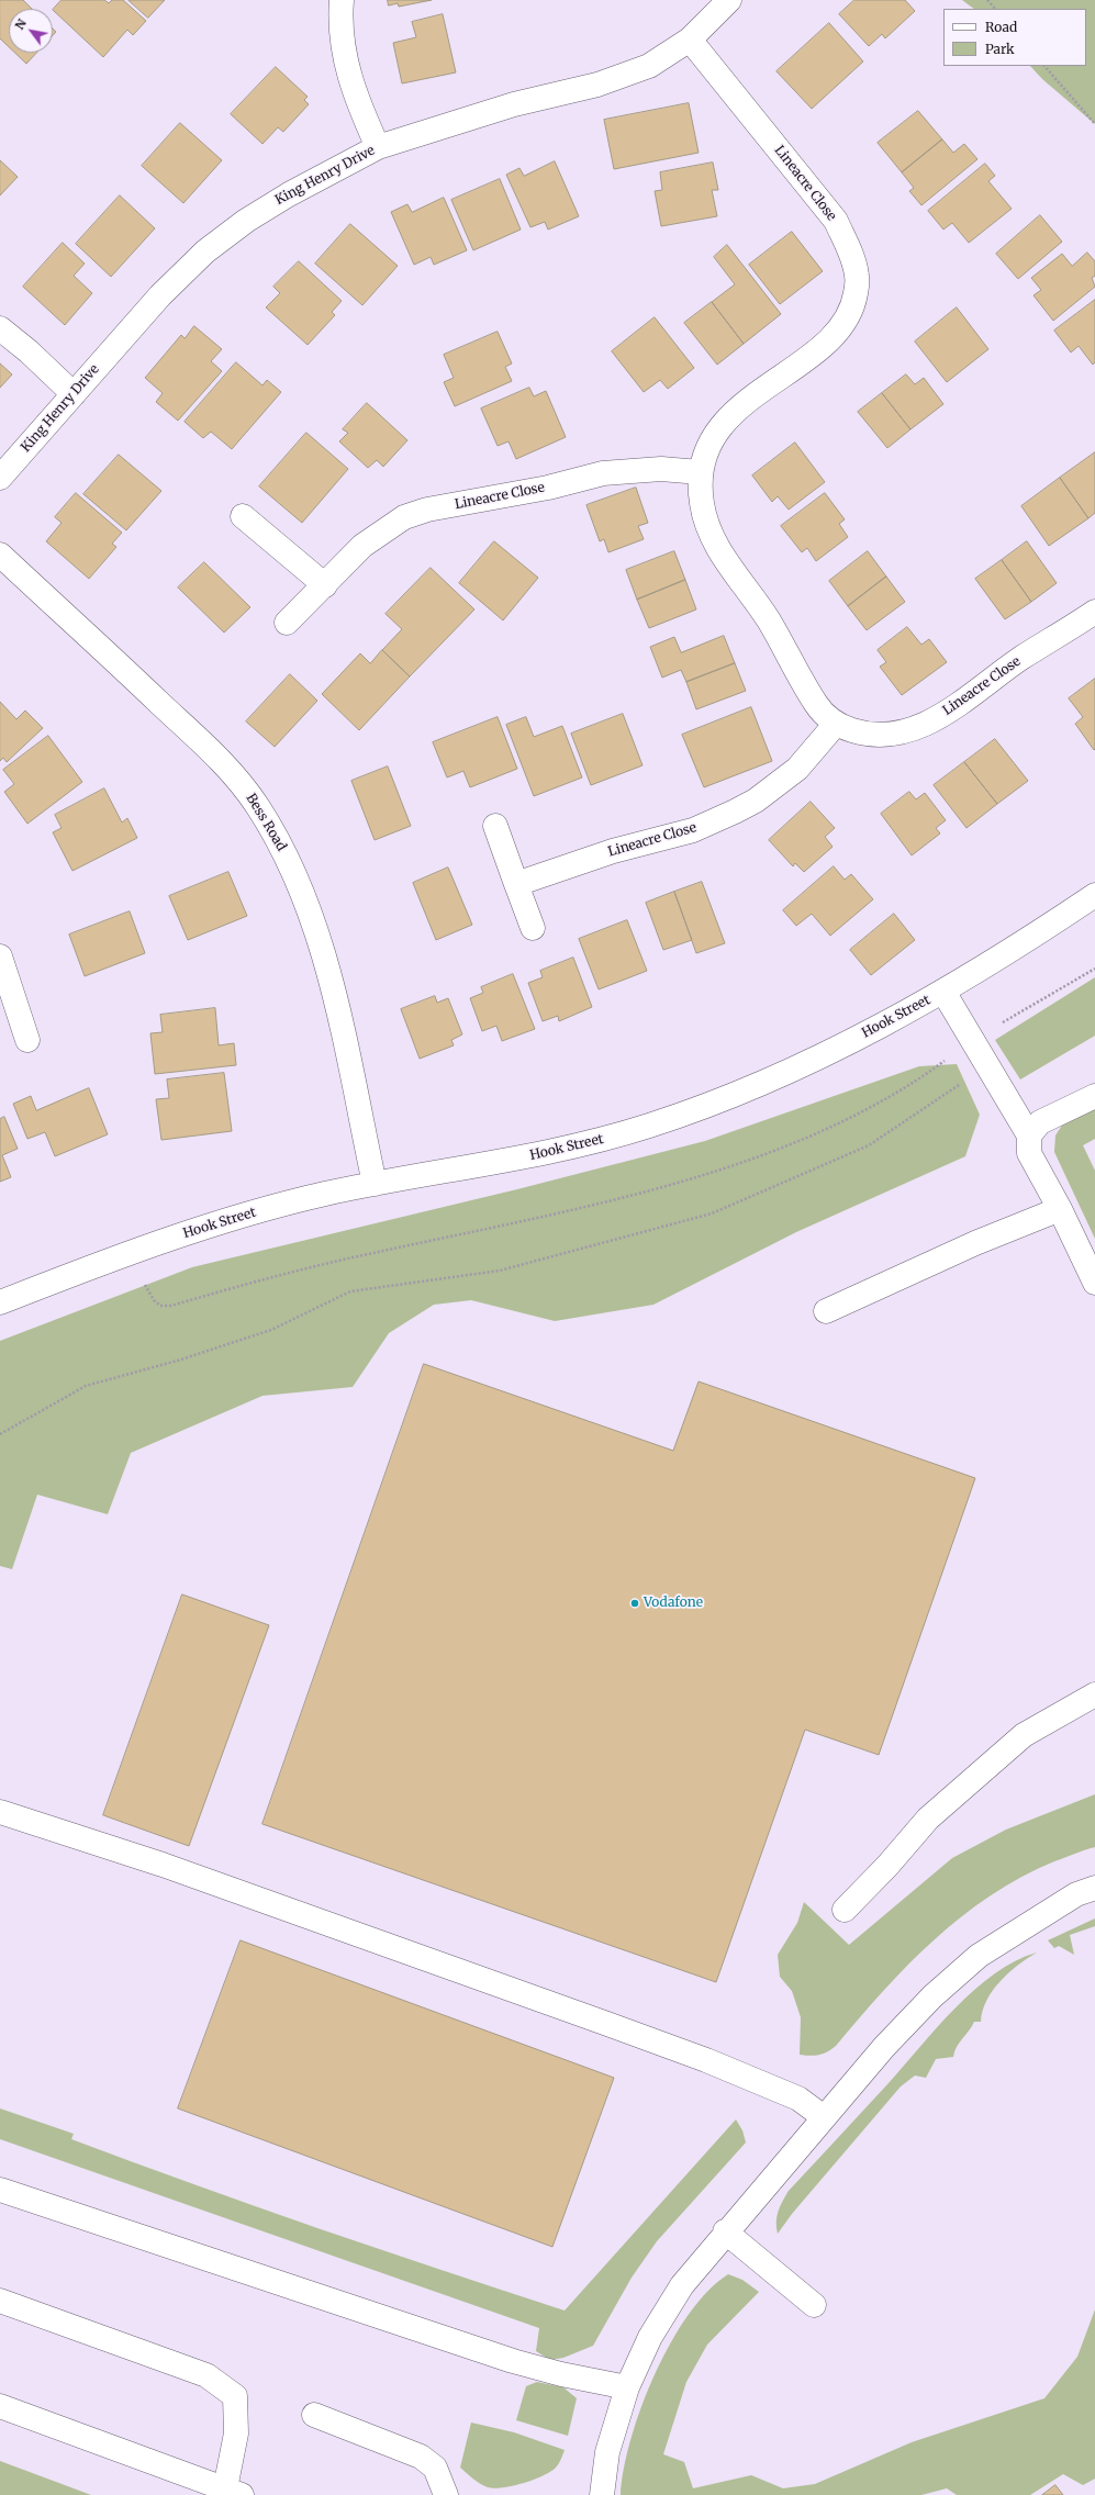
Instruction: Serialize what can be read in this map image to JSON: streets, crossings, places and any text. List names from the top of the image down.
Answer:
{
  "streets": {
    "street": [
      "King Henry Drive",
      "Lineacre Close",
      "Bess Road",
      "Hook Street"
    ]
  },
  "crossings": [
    ["King Henry Drive", "Lineacre Close"],
    ["Bess Road", "Hook Street"]
  ],
  "places": ["Vodafone"],
  "legend": ["Road", "Park"],
  "north": "top left"
}
